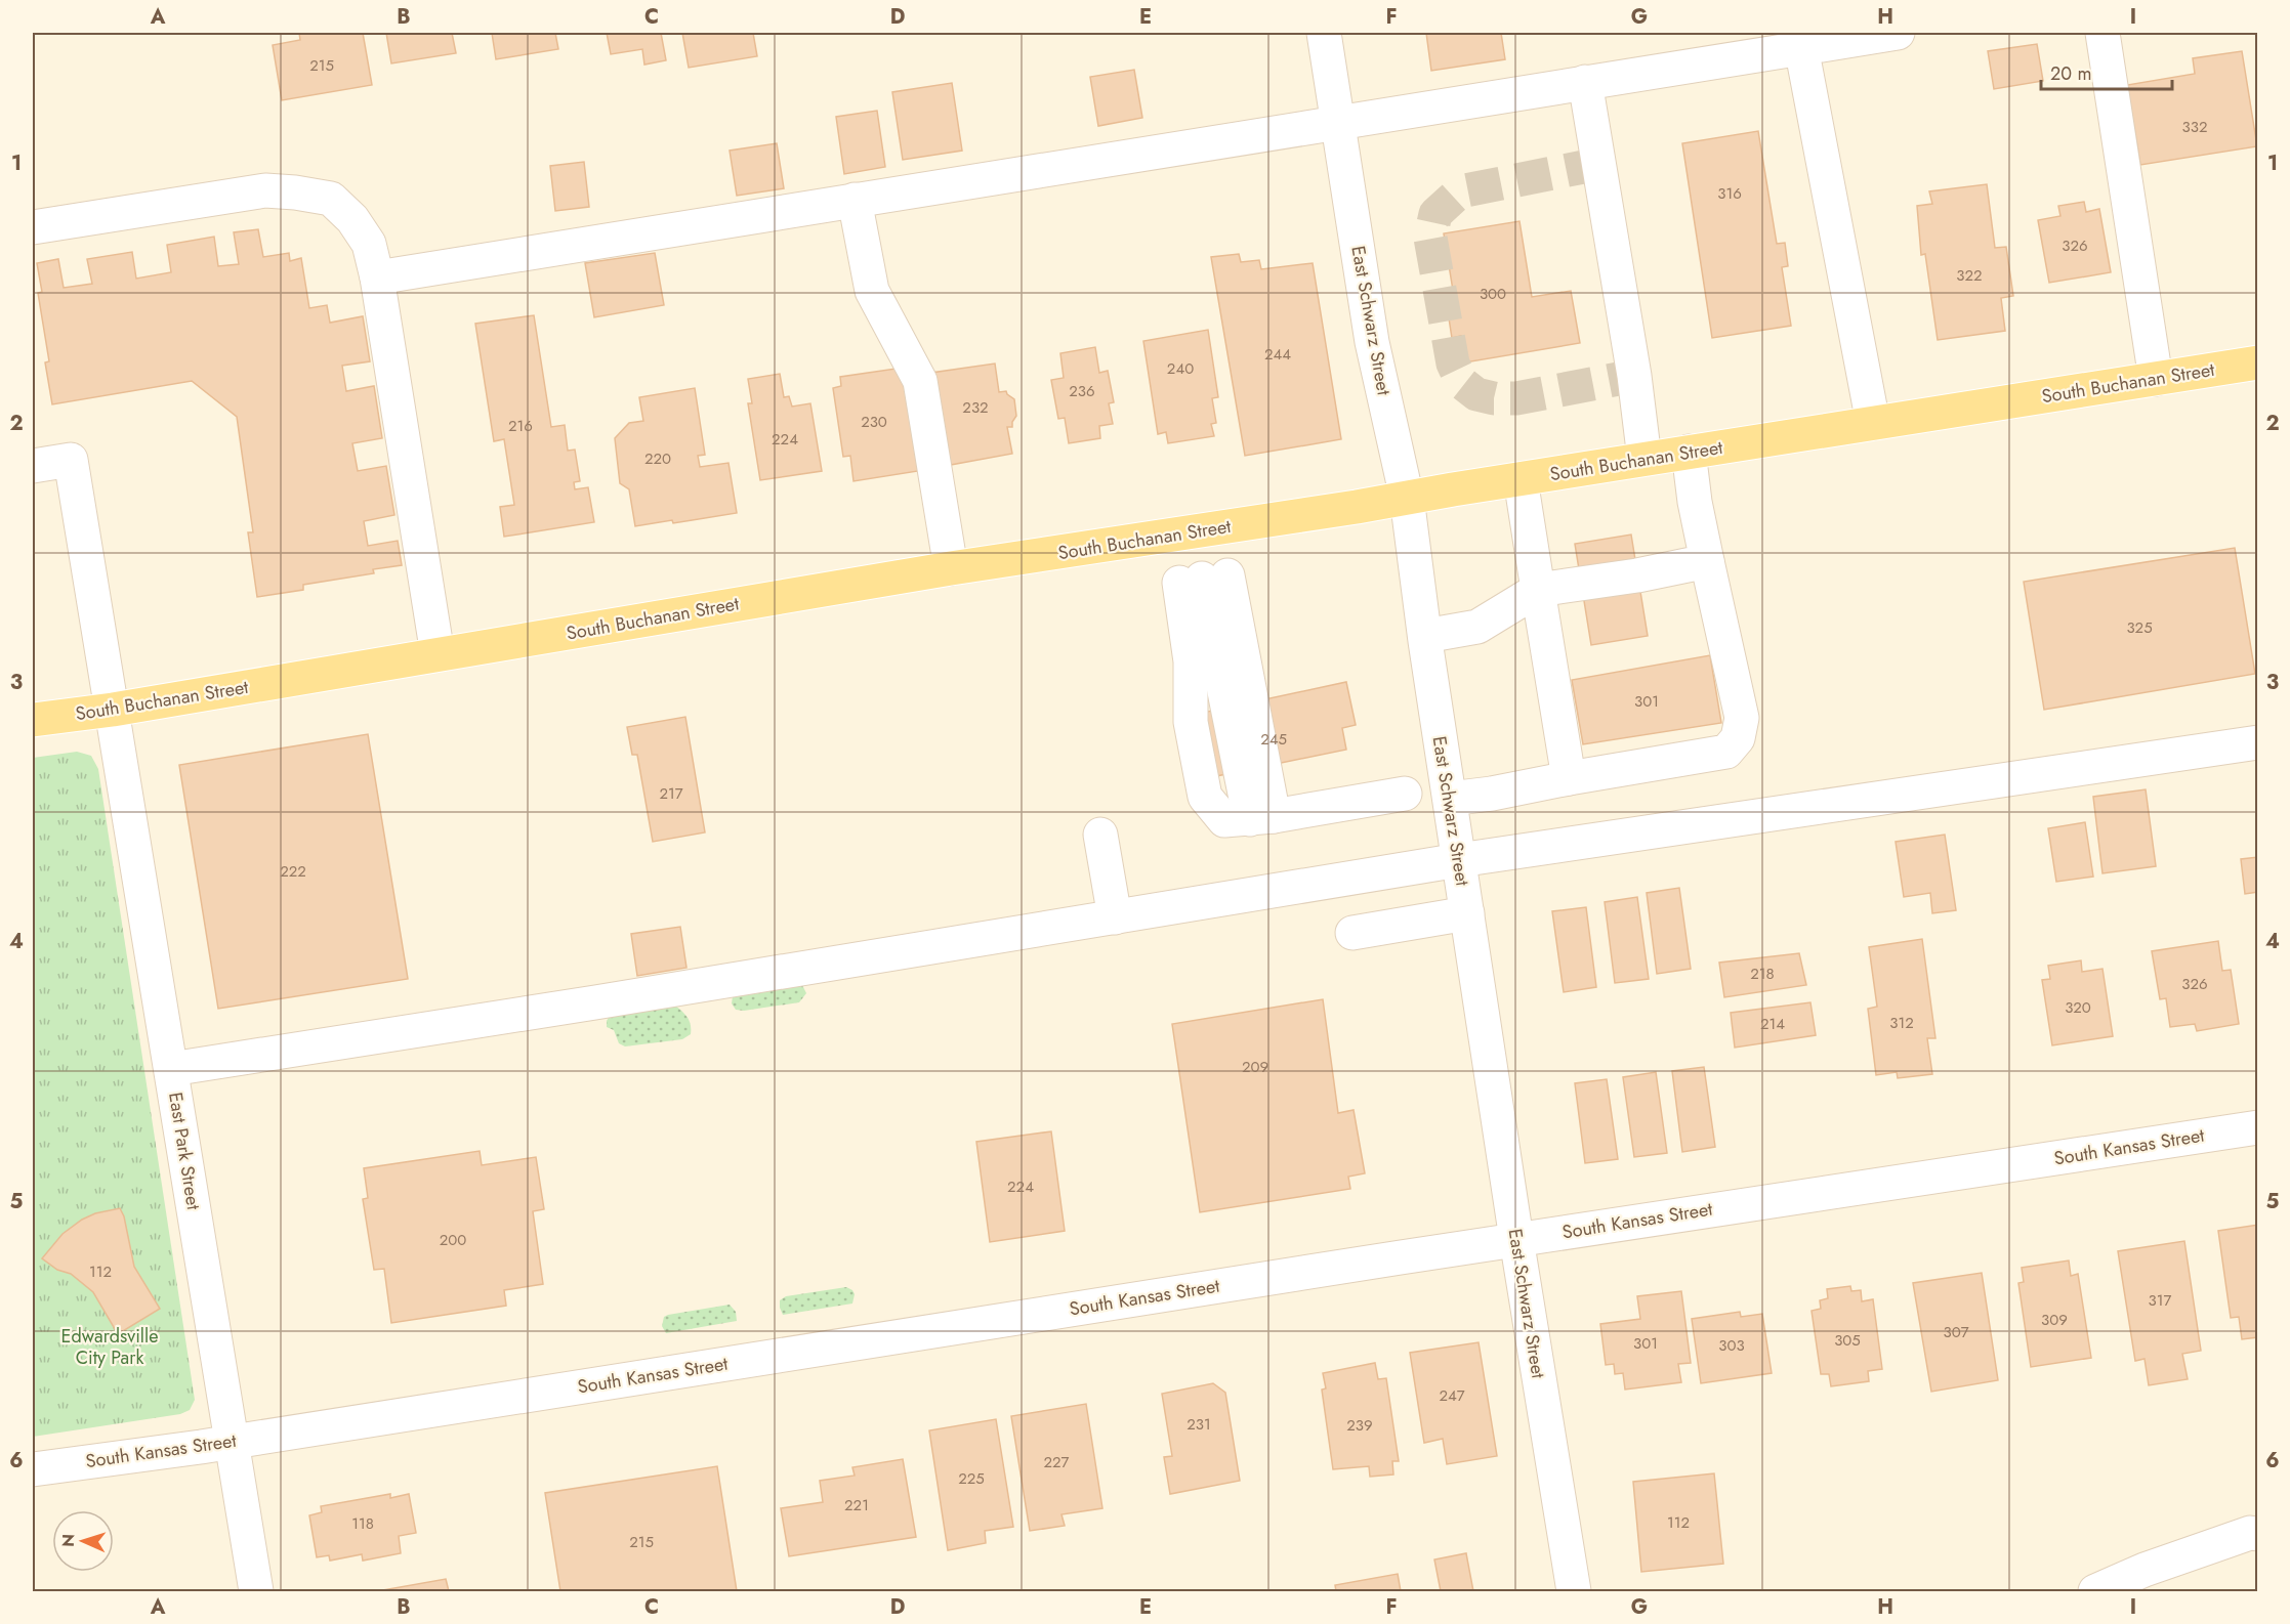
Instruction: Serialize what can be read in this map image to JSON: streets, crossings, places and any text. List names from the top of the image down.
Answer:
{
  "streets": {
    "main road": ["South Buchanan Street"],
    "street": ["East Schwarz Street", "South Kansas Street", "East Park Street"]
  },
  "crossings": [
    ["East Schwarz Street", "South Buchanan Street"],
    ["East Schwarz Street", "South Kansas Street"],
    ["South Buchanan Street", "East Park Street"],
    ["South Kansas Street", "East Park Street"]
  ],
  "parks": ["Edwardsville City Park"],
  "house_numbers": [
    "215",
    "332",
    "316",
    "326",
    "322",
    "300",
    "244",
    "240",
    "236",
    "232",
    "230",
    "216",
    "224",
    "220",
    "325",
    "301",
    "245",
    "217",
    "222",
    "218",
    "326",
    "320",
    "312",
    "214",
    "209",
    "224",
    "200",
    "112",
    "317",
    "309",
    "307",
    "305",
    "301",
    "303",
    "247",
    "231",
    "239",
    "227",
    "225",
    "221",
    "112",
    "118",
    "215"
  ],
  "scale_bar": "20 m",
  "north": "left",
  "grid": {
    "columns": [
      "A",
      "B",
      "C",
      "D",
      "E",
      "F",
      "G",
      "H",
      "I"
    ],
    "rows": [
      "1",
      "2",
      "3",
      "4",
      "5",
      "6"
    ]
  }
}
